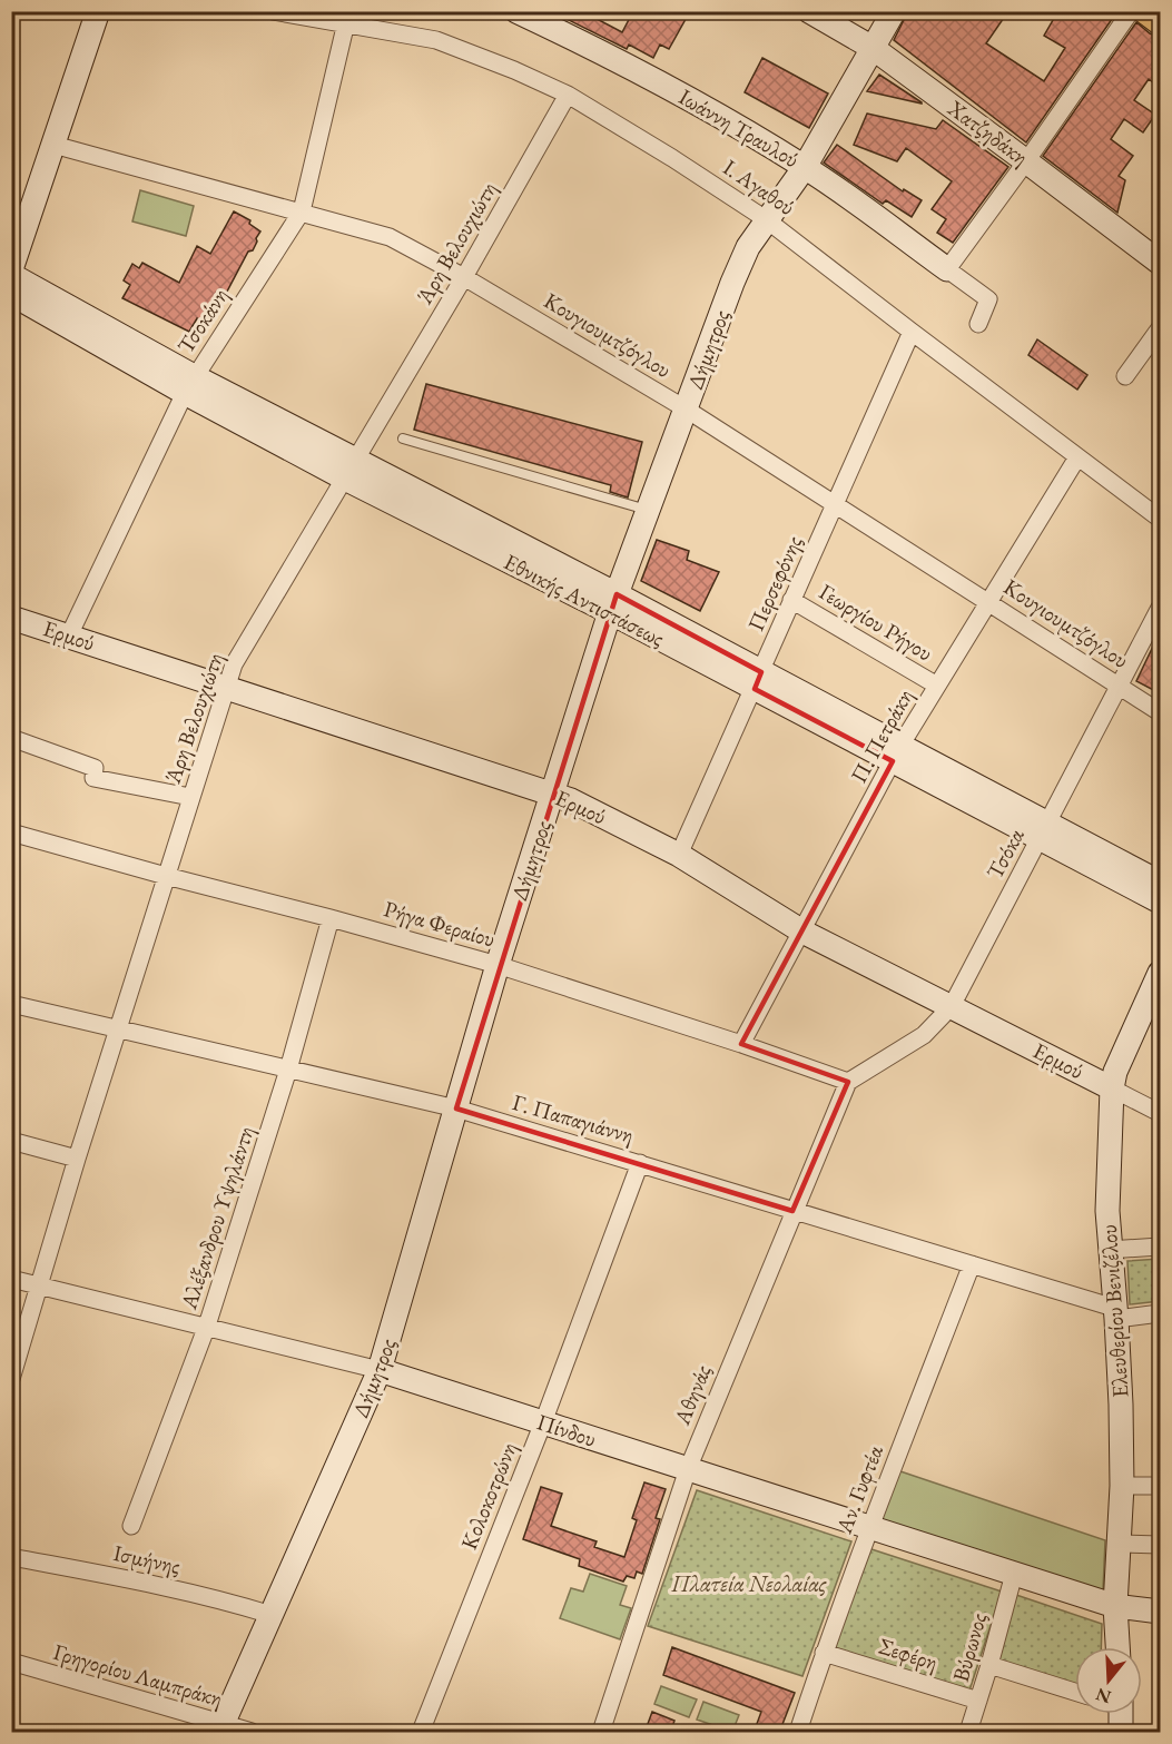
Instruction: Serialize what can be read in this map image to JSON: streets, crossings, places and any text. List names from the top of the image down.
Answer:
{
  "streets": {
    "street": [
      "Ιωάννη Τραυλού",
      "Χατζηδάκη",
      "Ι. Αγαθού",
      "Άρη Βελουχιώτη",
      "Τσοκάνη",
      "Κουγιουμτζόγλου",
      "Δήμητρος",
      "Περσεφόνης",
      "Εθνικής Αντιστάσεως",
      "Γεωργίου Ρήγου",
      "Ερμού",
      "Π. Πετράκη",
      "Τσόκα",
      "Ρήγα Φεραίου",
      "Γ. Παπαγιάννη",
      "Αλέξανδρου Υψηλάντη",
      "Ελευθερίου Βενιζέλου",
      "Αθηνάς",
      "Πίνδου",
      "Αν. Γυφτέα",
      "Κολοκοτρώνη",
      "Ισμήνης",
      "Βύρωνος",
      "Σεφέρη",
      "Γρηγορίου Λαμπράκη"
    ]
  },
  "crossings": [
    ["Ιωάννη Τραυλού", "Δήμητρος"],
    ["Χατζηδάκη", "Δήμητρος"],
    ["Ι. Αγαθού", "Άρη Βελουχιώτη"],
    ["Ι. Αγαθού", "Τσοκάνη"],
    ["Ι. Αγαθού", "Δήμητρος"],
    ["Ι. Αγαθού", "Περσεφόνης"],
    ["Ι. Αγαθού", "Π. Πετράκη"],
    ["Άρη Βελουχιώτη", "Κουγιουμτζόγλου"],
    ["Άρη Βελουχιώτη", "Εθνικής Αντιστάσεως"],
    ["Άρη Βελουχιώτη", "Ερμού"],
    ["Άρη Βελουχιώτη", "Ρήγα Φεραίου"],
    ["Άρη Βελουχιώτη", "Γ. Παπαγιάννη"],
    ["Άρη Βελουχιώτη", "Πίνδου"],
    ["Τσοκάνη", "Κουγιουμτζόγλου"],
    ["Τσοκάνη", "Εθνικής Αντιστάσεως"],
    ["Τσοκάνη", "Ερμού"],
    ["Κουγιουμτζόγλου", "Δήμητρος"],
    ["Κουγιουμτζόγλου", "Περσεφόνης"],
    ["Κουγιουμτζόγλου", "Π. Πετράκη"],
    ["Κουγιουμτζόγλου", "Τσόκα"],
    ["Δήμητρος", "Εθνικής Αντιστάσεως"],
    ["Δήμητρος", "Ερμού"],
    ["Δήμητρος", "Ρήγα Φεραίου"],
    ["Δήμητρος", "Γ. Παπαγιάννη"],
    ["Δήμητρος", "Πίνδου"],
    ["Δήμητρος", "Ισμήνης"],
    ["Δήμητρος", "Γρηγορίου Λαμπράκη"],
    ["Περσεφόνης", "Εθνικής Αντιστάσεως"],
    ["Περσεφόνης", "Γεωργίου Ρήγου"],
    ["Περσεφόνης", "Ερμού"],
    ["Εθνικής Αντιστάσεως", "Π. Πετράκη"],
    ["Εθνικής Αντιστάσεως", "Τσόκα"],
    ["Γεωργίου Ρήγου", "Π. Πετράκη"],
    ["Ερμού", "Π. Πετράκη"],
    ["Ερμού", "Τσόκα"],
    ["Ερμού", "Ελευθερίου Βενιζέλου"],
    ["Π. Πετράκη", "Ρήγα Φεραίου"],
    ["Τσόκα", "Ρήγα Φεραίου"],
    ["Τσόκα", "Αθηνάς"],
    ["Ρήγα Φεραίου", "Αλέξανδρου Υψηλάντη"],
    ["Ρήγα Φεραίου", "Αθηνάς"],
    ["Γ. Παπαγιάννη", "Αλέξανδρου Υψηλάντη"],
    ["Γ. Παπαγιάννη", "Ελευθερίου Βενιζέλου"],
    ["Γ. Παπαγιάννη", "Αθηνάς"],
    ["Γ. Παπαγιάννη", "Αν. Γυφτέα"],
    ["Γ. Παπαγιάννη", "Κολοκοτρώνη"],
    ["Αλέξανδρου Υψηλάντη", "Πίνδου"],
    ["Ελευθερίου Βενιζέλου", "Πίνδου"],
    ["Αθηνάς", "Πίνδου"],
    ["Πίνδου", "Αν. Γυφτέα"],
    ["Πίνδου", "Κολοκοτρώνη"],
    ["Πίνδου", "Βύρωνος"],
    ["Αν. Γυφτέα", "Σεφέρη"],
    ["Βύρωνος", "Σεφέρη"]
  ],
  "parks": ["Πλατεία Νεολαίας"],
  "north": "bottom"
}
